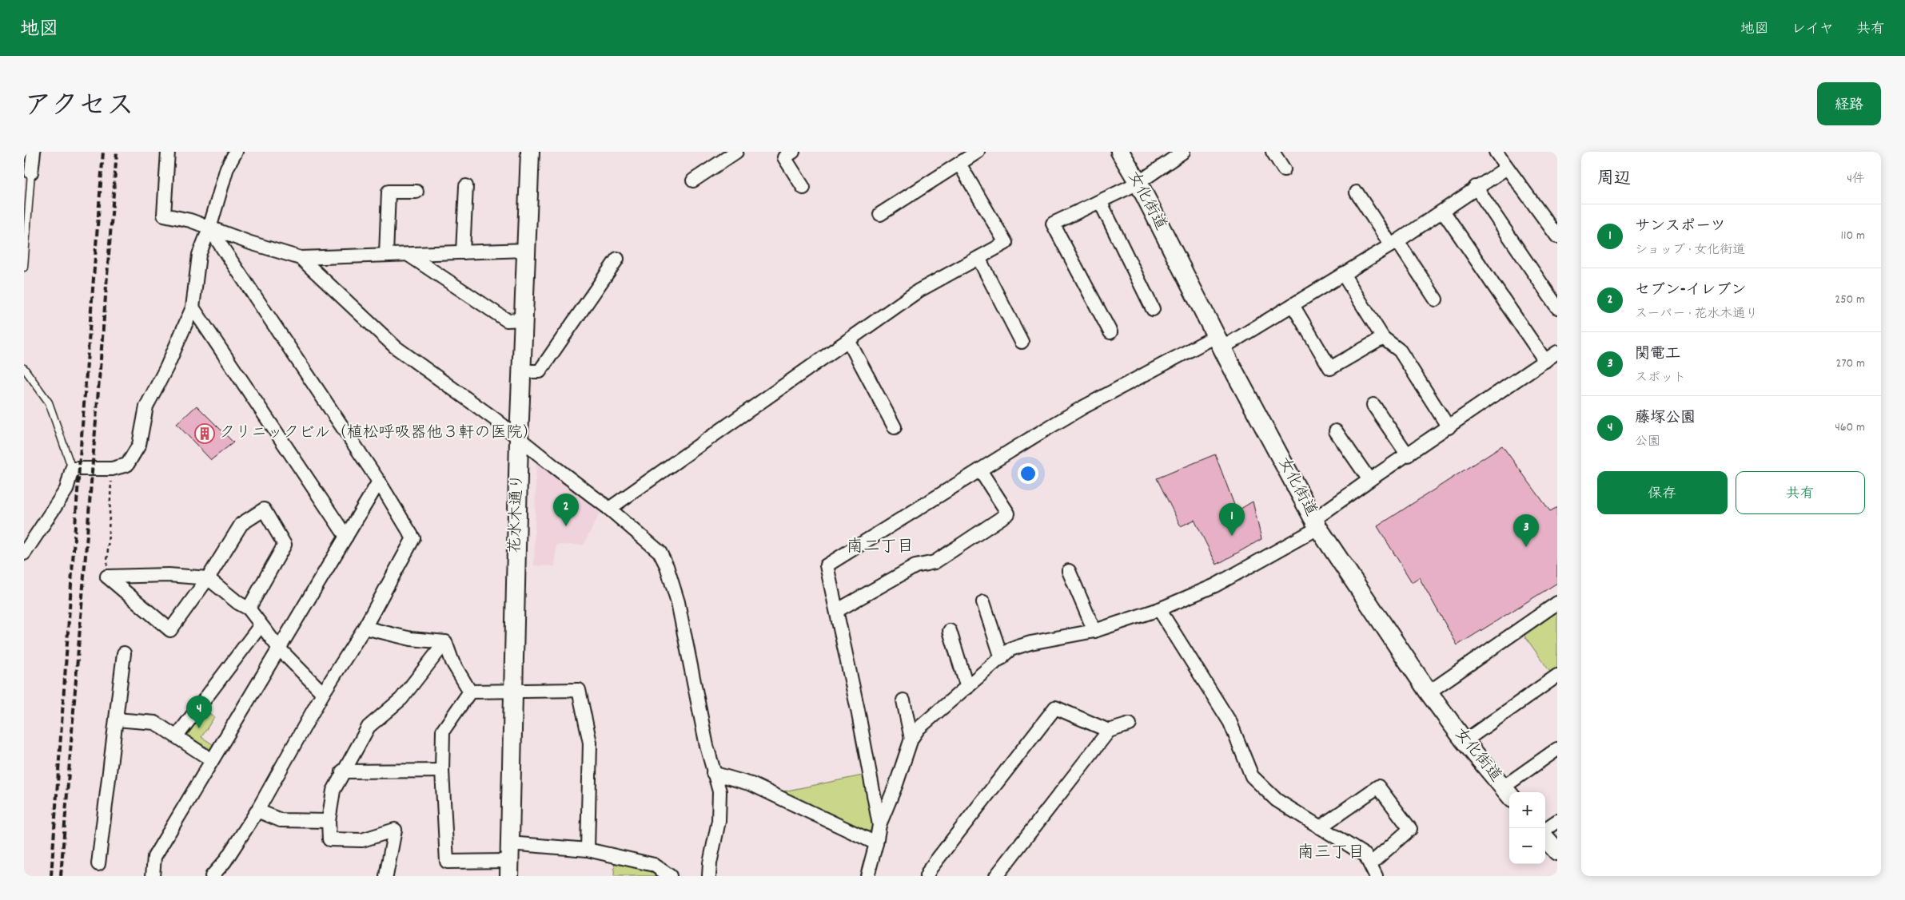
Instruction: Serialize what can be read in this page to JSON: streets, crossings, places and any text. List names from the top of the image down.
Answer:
{
  "streets": {
    "street": ["女化街道", "花水木通り"]
  },
  "districts": ["南二丁目", "南三丁目"],
  "places": {
    "building": ["クリニックビル（植松呼吸器他３軒の医院）"]
  },
  "page": {
    "header": "地図",
    "nav": ["地図", "レイヤ", "共有"],
    "title": "アクセス",
    "buttons": [
      "経路",
      ["保存", "共有"]
    ],
    "heading": ["周辺", "4件"],
    "list": [
      {
        "mark": "1",
        "name": "サンスポーツ",
        "note": "ショップ · 女化街道",
        "value": "110 m"
      },
      {
        "mark": "2",
        "name": "セブン-イレブン",
        "note": "スーパー · 花水木通り",
        "value": "250 m"
      },
      {
        "mark": "3",
        "name": "関電工",
        "note": "スポット",
        "value": "270 m"
      },
      {
        "mark": "4",
        "name": "藤塚公園",
        "note": "公園",
        "value": "460 m"
      }
    ],
    "pins": [
      "2",
      "1",
      "3",
      "4"
    ],
    "map_buttons": ["+", "−"]
  }
}
